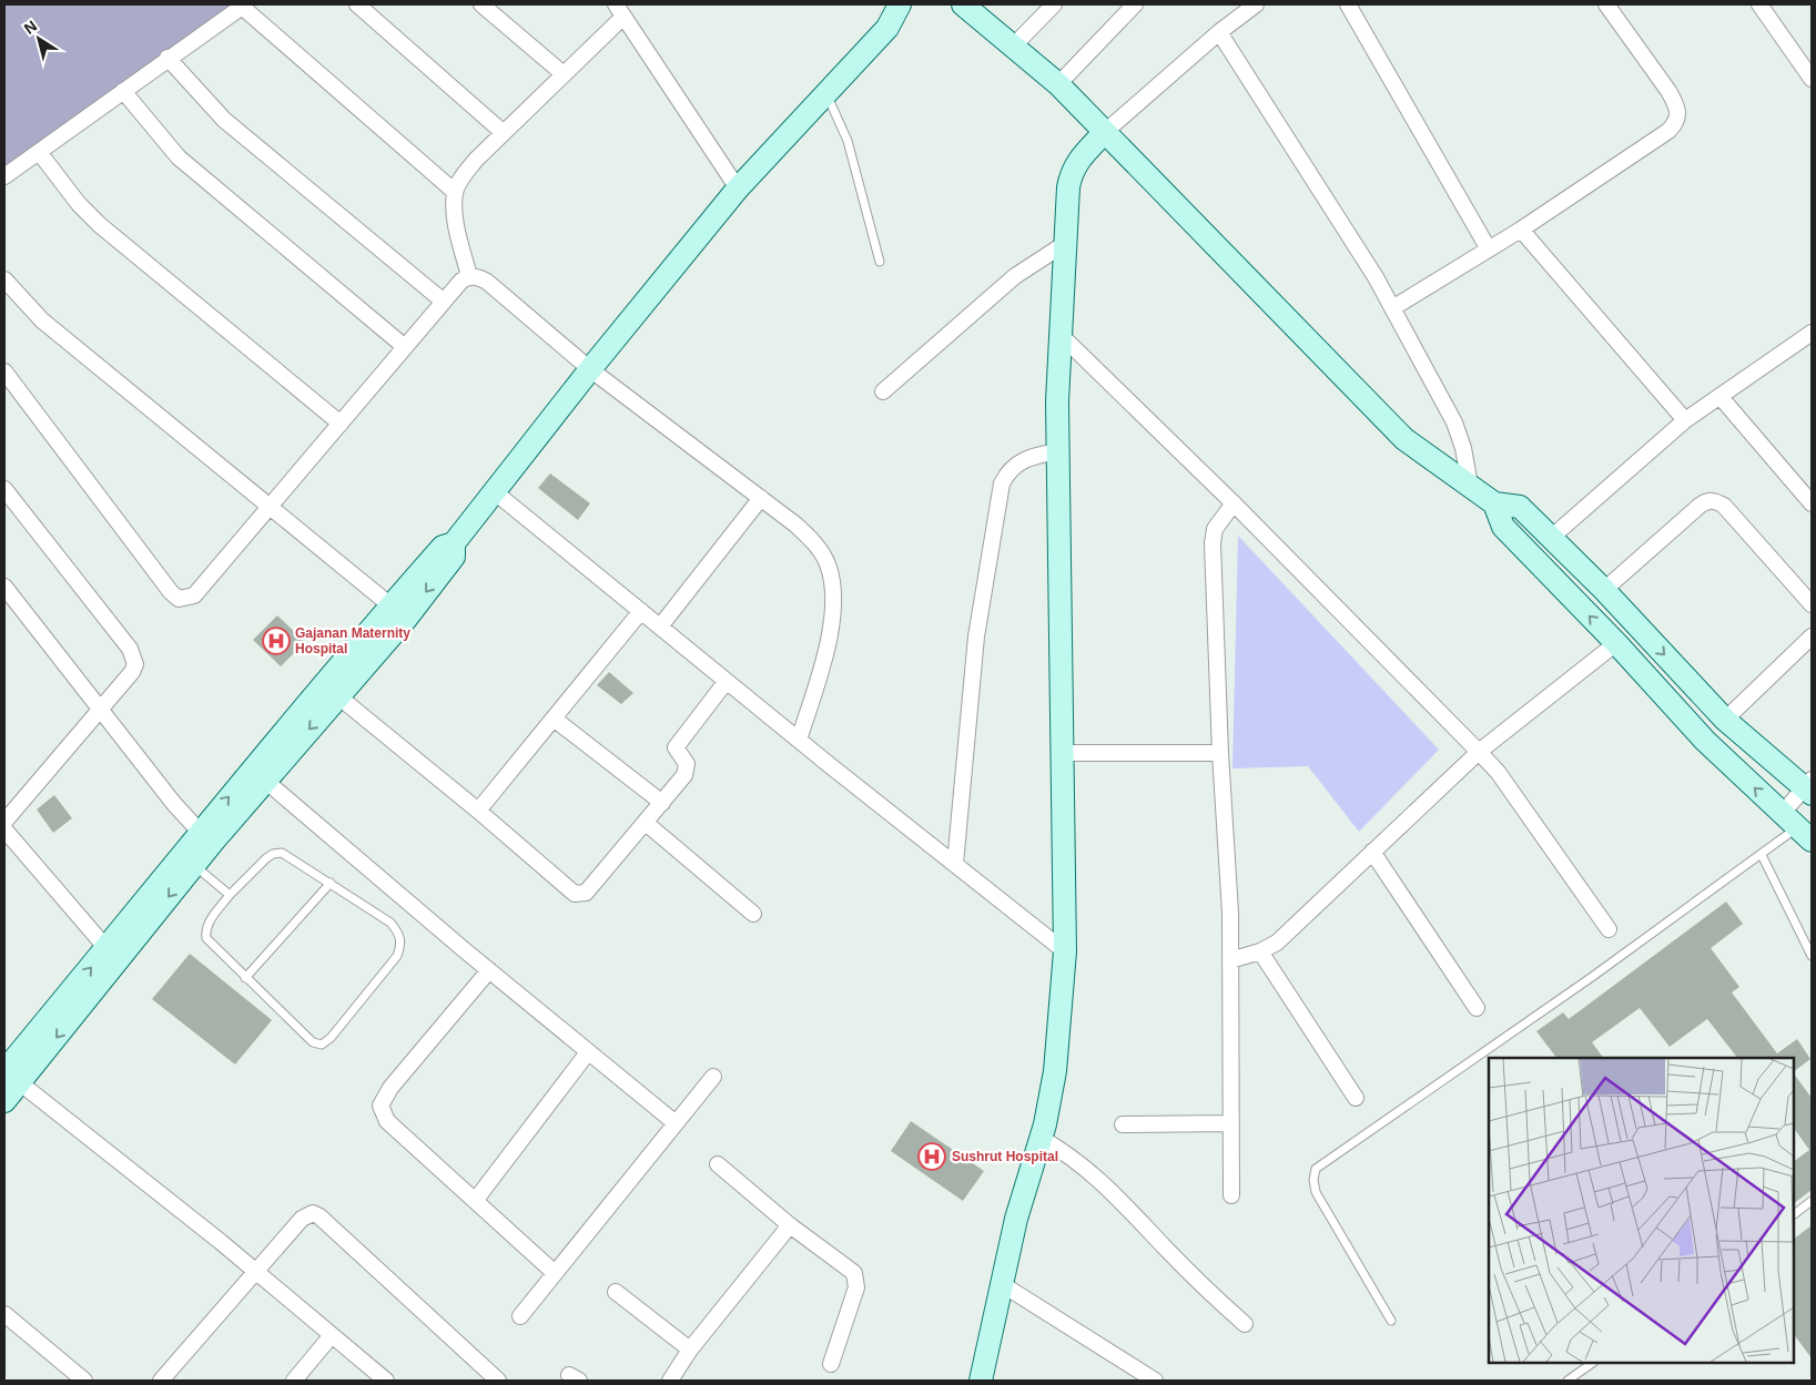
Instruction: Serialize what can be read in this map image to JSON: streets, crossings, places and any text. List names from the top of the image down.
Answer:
{
  "places": {
    "hospital": ["Gajanan Maternity Hospital", "Sushrut Hospital"]
  },
  "north": "top left"
}
